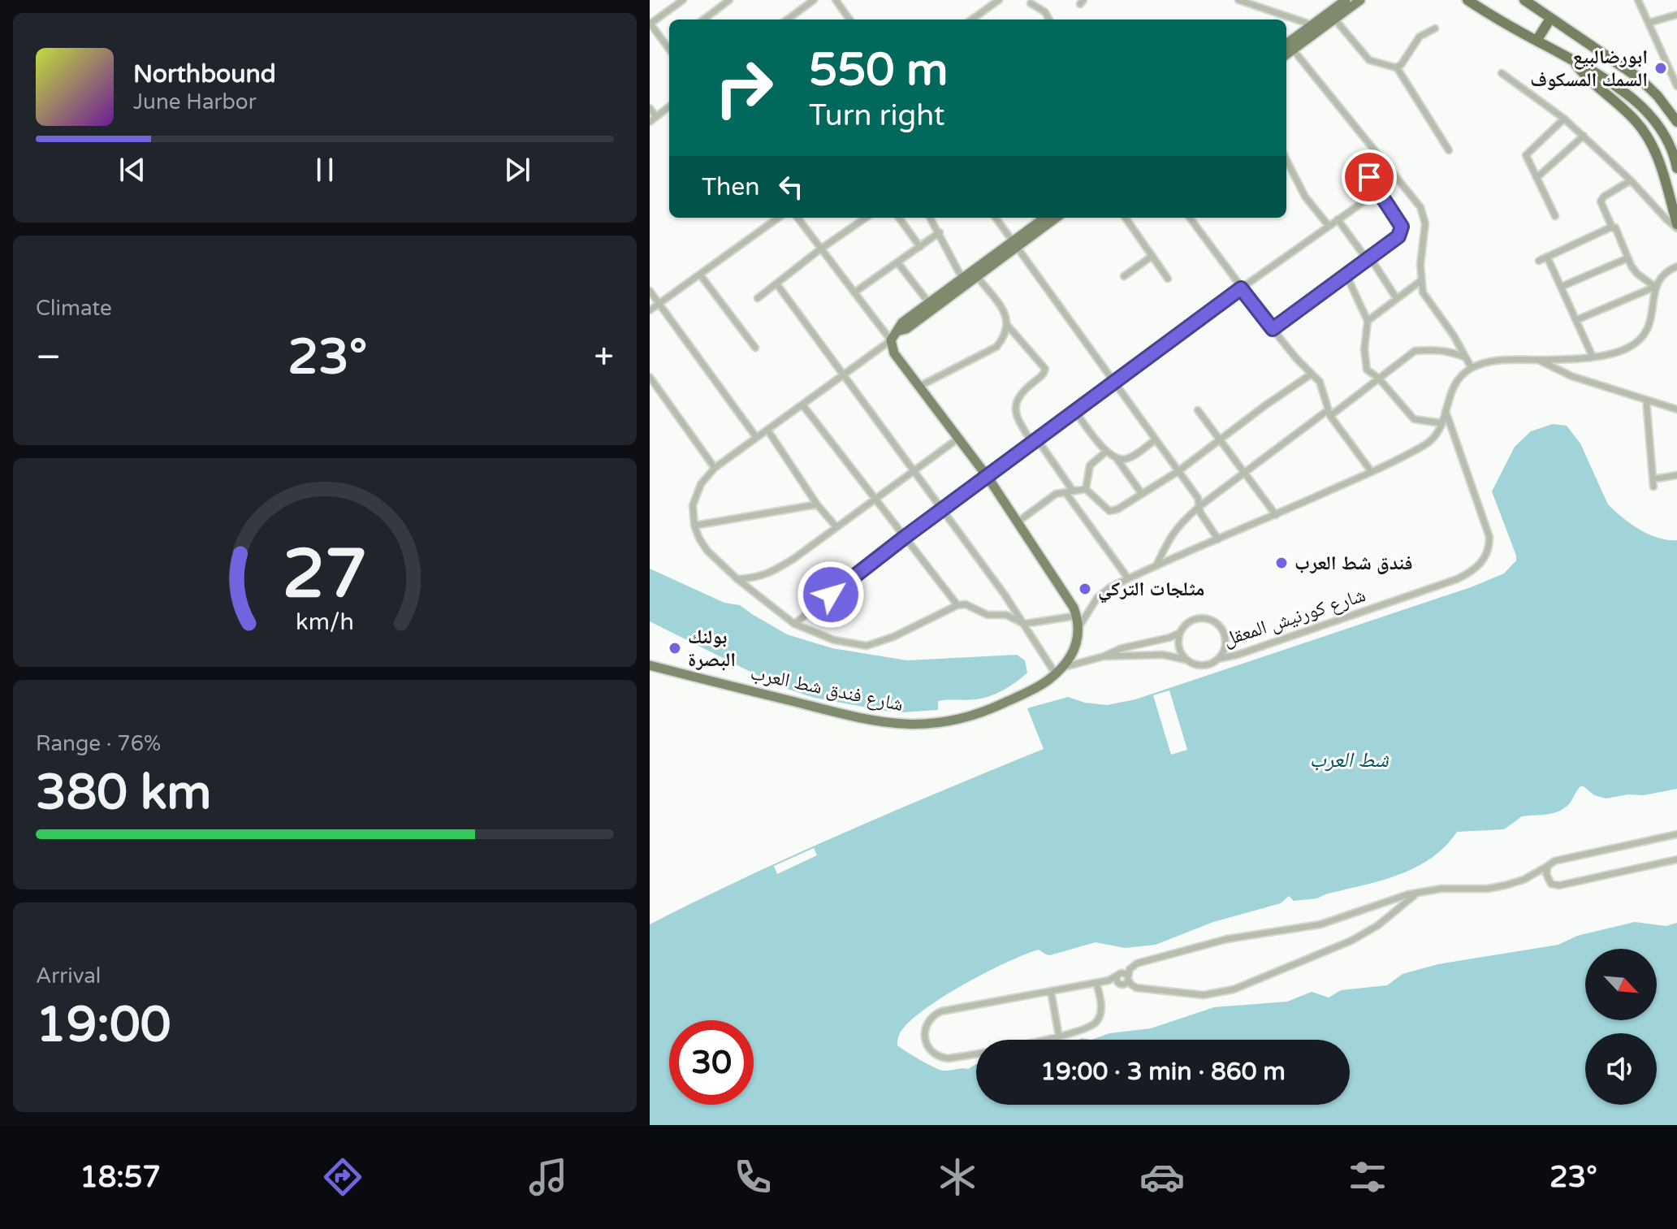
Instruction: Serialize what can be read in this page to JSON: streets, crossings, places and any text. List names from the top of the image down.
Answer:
{
  "streets": {
    "main road": ["شارع فندق شط العرب"],
    "street": ["شارع كورنيش المعقل"]
  },
  "water": ["شط العرب"],
  "places": [
    "ابورضالبيع السمك المسكوف",
    "فندق شط العرب",
    "مثلجات التركي",
    "بولنك البصرة"
  ],
  "north": "bottom right",
  "page": {
    "turn": ["550 m", "Turn right"],
    "song": ["Northbound", "June Harbor"],
    "then": "Then",
    "tile": [
      "Climate",
      ["Range · 76%", "380 km"],
      ["Arrival", "19:00"]
    ],
    "heat": ["−", "23°", "+"],
    "limit": "30",
    "trip": "19:00 · 3 min · 860 m",
    "tabs": ["18:57", "23°"],
    "gauge": ["27", "km/h"]
  }
}
